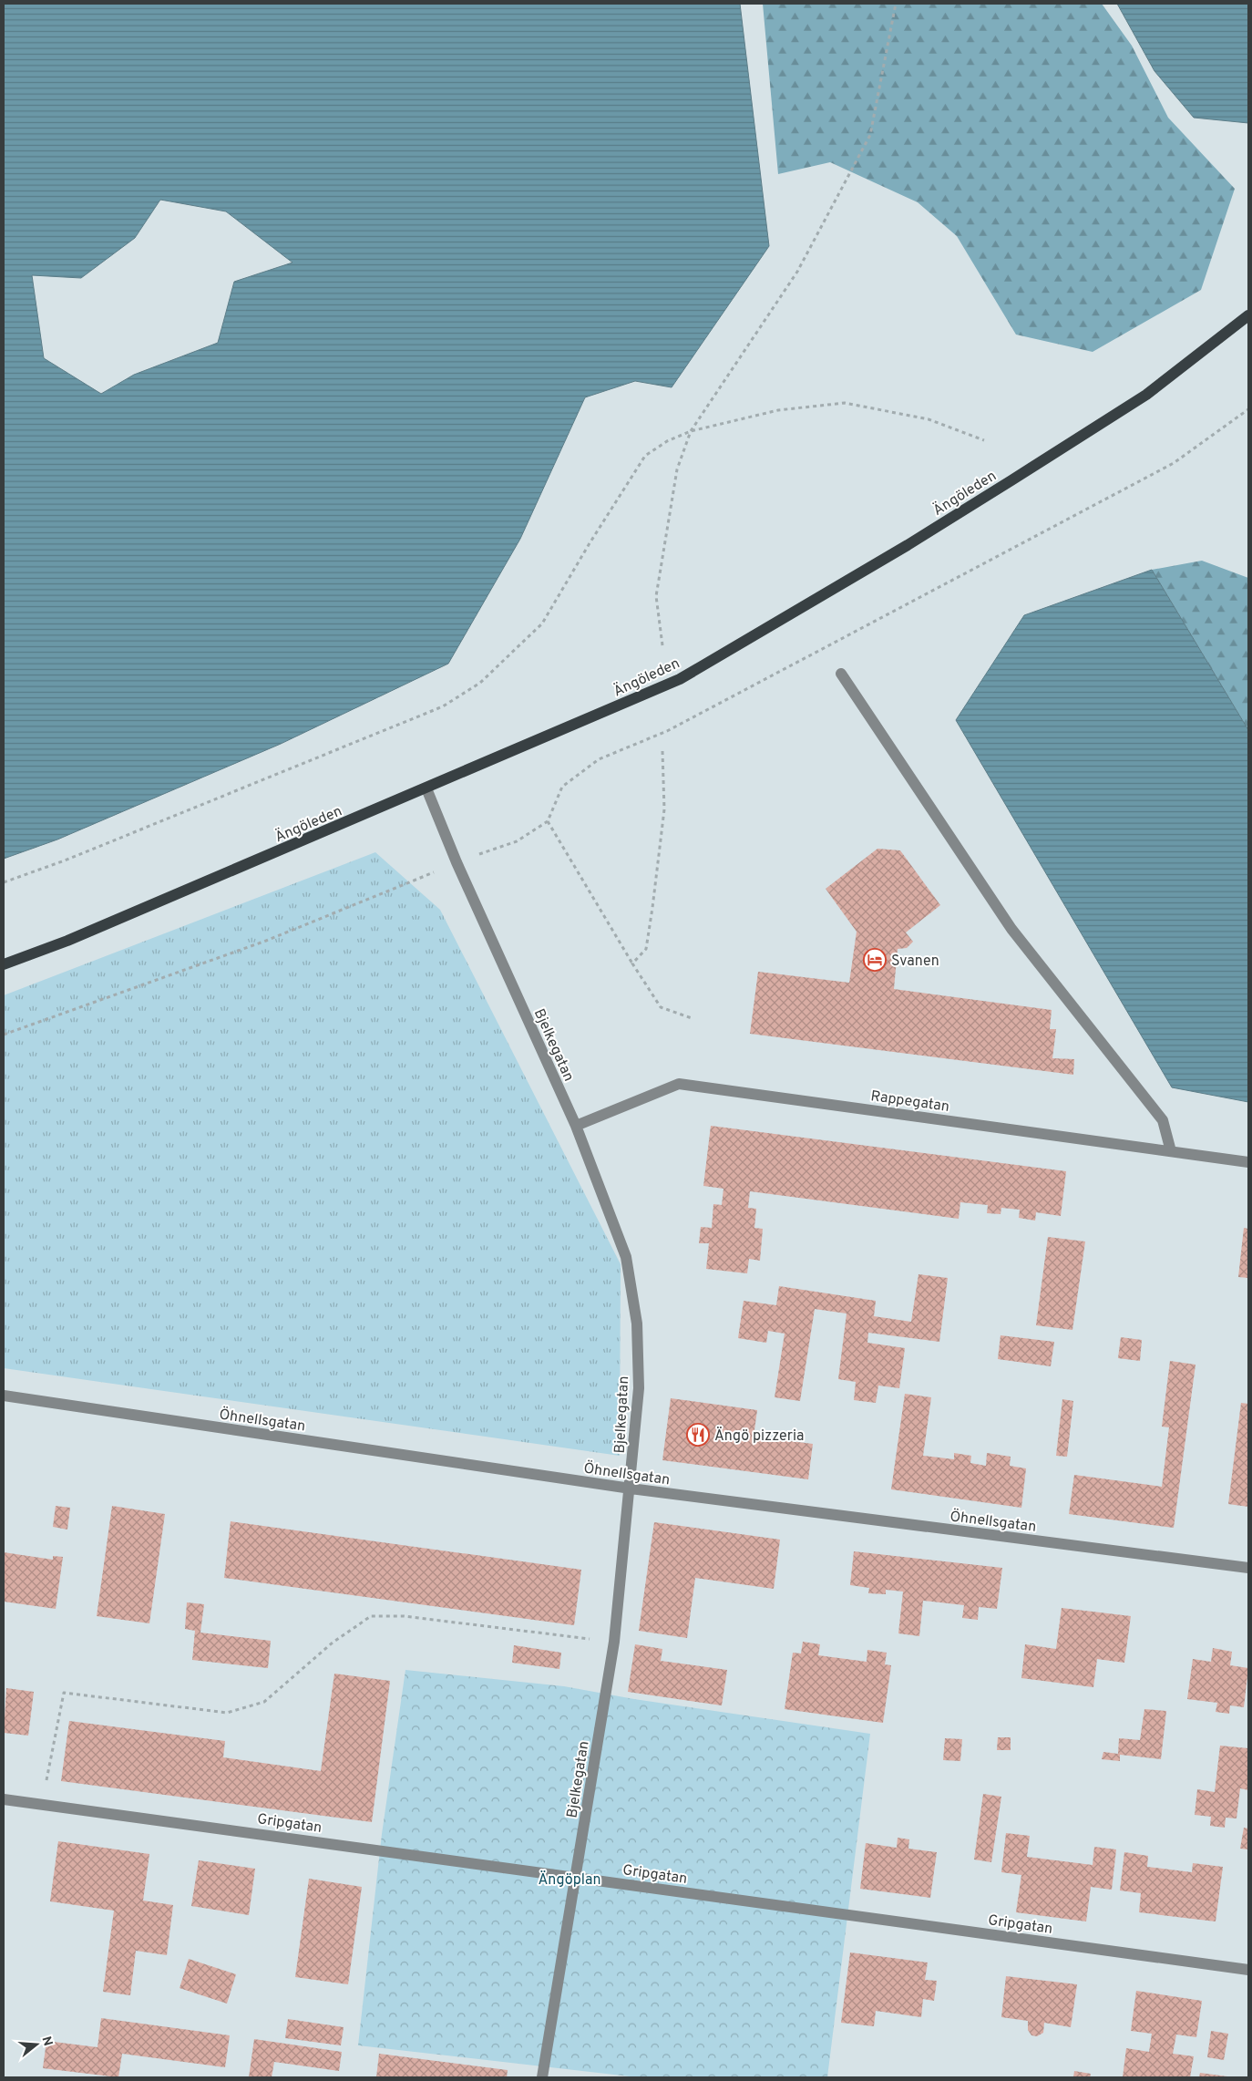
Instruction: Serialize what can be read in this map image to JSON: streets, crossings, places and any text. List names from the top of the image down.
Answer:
{
  "streets": {
    "main road": ["Ängöleden"],
    "street": [
      "Bjelkegatan",
      "Rappegatan",
      "Öhnellsgatan",
      "Gripgatan"
    ]
  },
  "crossings": [
    ["Ängöleden", "Bjelkegatan"],
    ["Bjelkegatan", "Rappegatan"],
    ["Bjelkegatan", "Öhnellsgatan"],
    ["Bjelkegatan", "Gripgatan"]
  ],
  "parks": ["Ängöplan"],
  "places": {
    "hotel": ["Svanen"],
    "restaurant": ["Ängö pizzeria"]
  },
  "north": "right"
}
